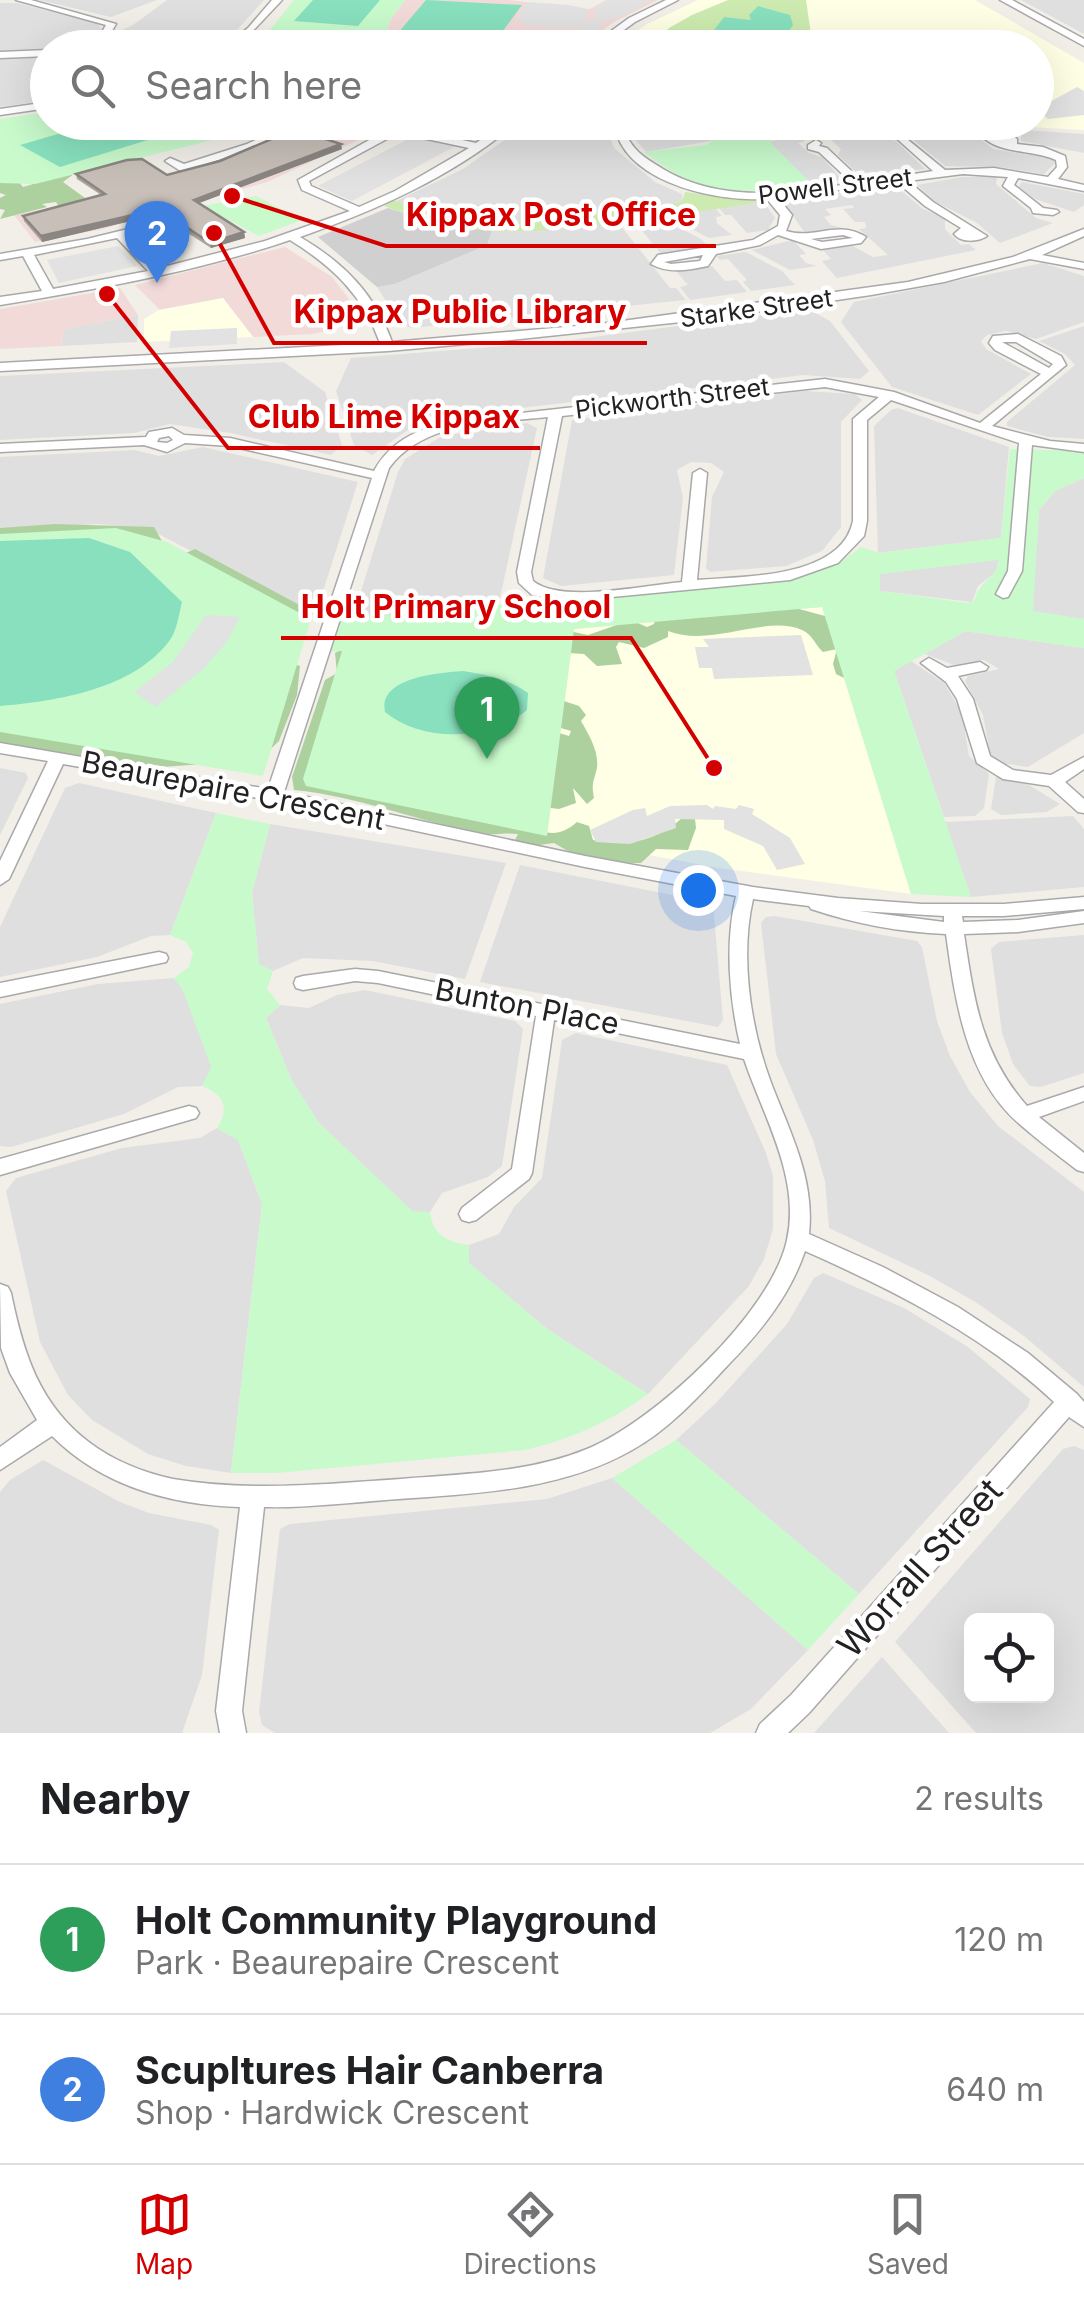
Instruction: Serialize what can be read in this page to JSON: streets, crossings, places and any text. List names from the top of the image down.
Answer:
{
  "streets": {
    "street": [
      "Powell Street",
      "Starke Street",
      "Pickworth Street",
      "Beaurepaire Crescent",
      "Bunton Place",
      "Worrall Street"
    ]
  },
  "crossings": [
    ["Pickworth Street", "Beaurepaire Crescent"]
  ],
  "places": [
    "Kippax Post Office",
    "Kippax Public Library",
    "Club Lime Kippax",
    "Holt Primary School"
  ],
  "page": {
    "search": "Search here",
    "pins": ["2", "1"],
    "heading": ["Nearby", "2 results"],
    "list": [
      {
        "mark": "1",
        "name": "Holt Community Playground",
        "note": "Park · Beaurepaire Crescent",
        "value": "120 m"
      },
      {
        "mark": "2",
        "name": "Scupltures Hair Canberra",
        "note": "Shop · Hardwick Crescent",
        "value": "640 m"
      }
    ],
    "nav": ["Map", "Directions", "Saved"]
  }
}
